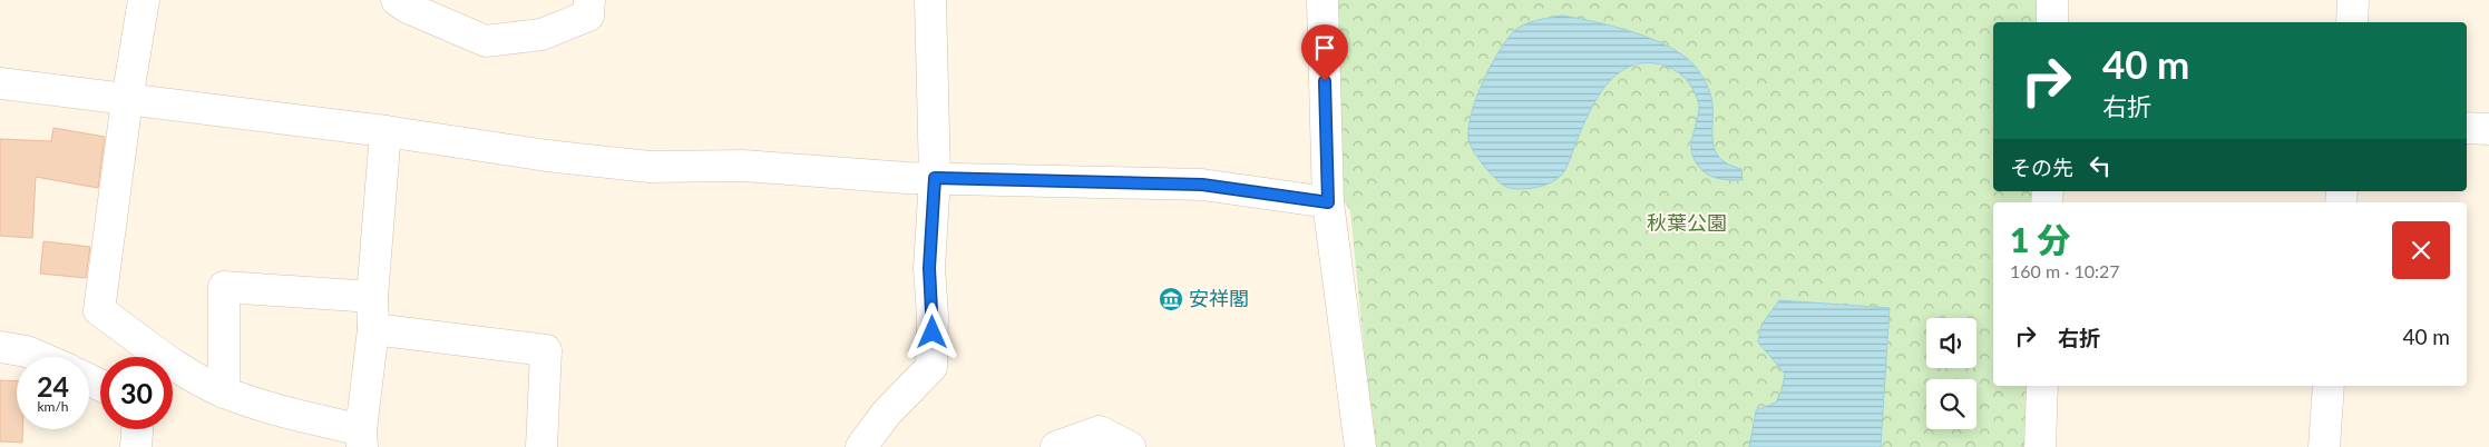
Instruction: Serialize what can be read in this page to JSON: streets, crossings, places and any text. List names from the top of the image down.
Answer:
{
  "parks": ["秋葉公園"],
  "places": {
    "museum": ["安祥閣"]
  },
  "page": {
    "turn": ["40 m", "右折"],
    "then": "その先",
    "heading": ["1 分", "160 m · 10:27"],
    "list": [
      {
        "name": "右折",
        "value": "40 m"
      }
    ],
    "speed": "24 km/h",
    "limit": "30"
  }
}
